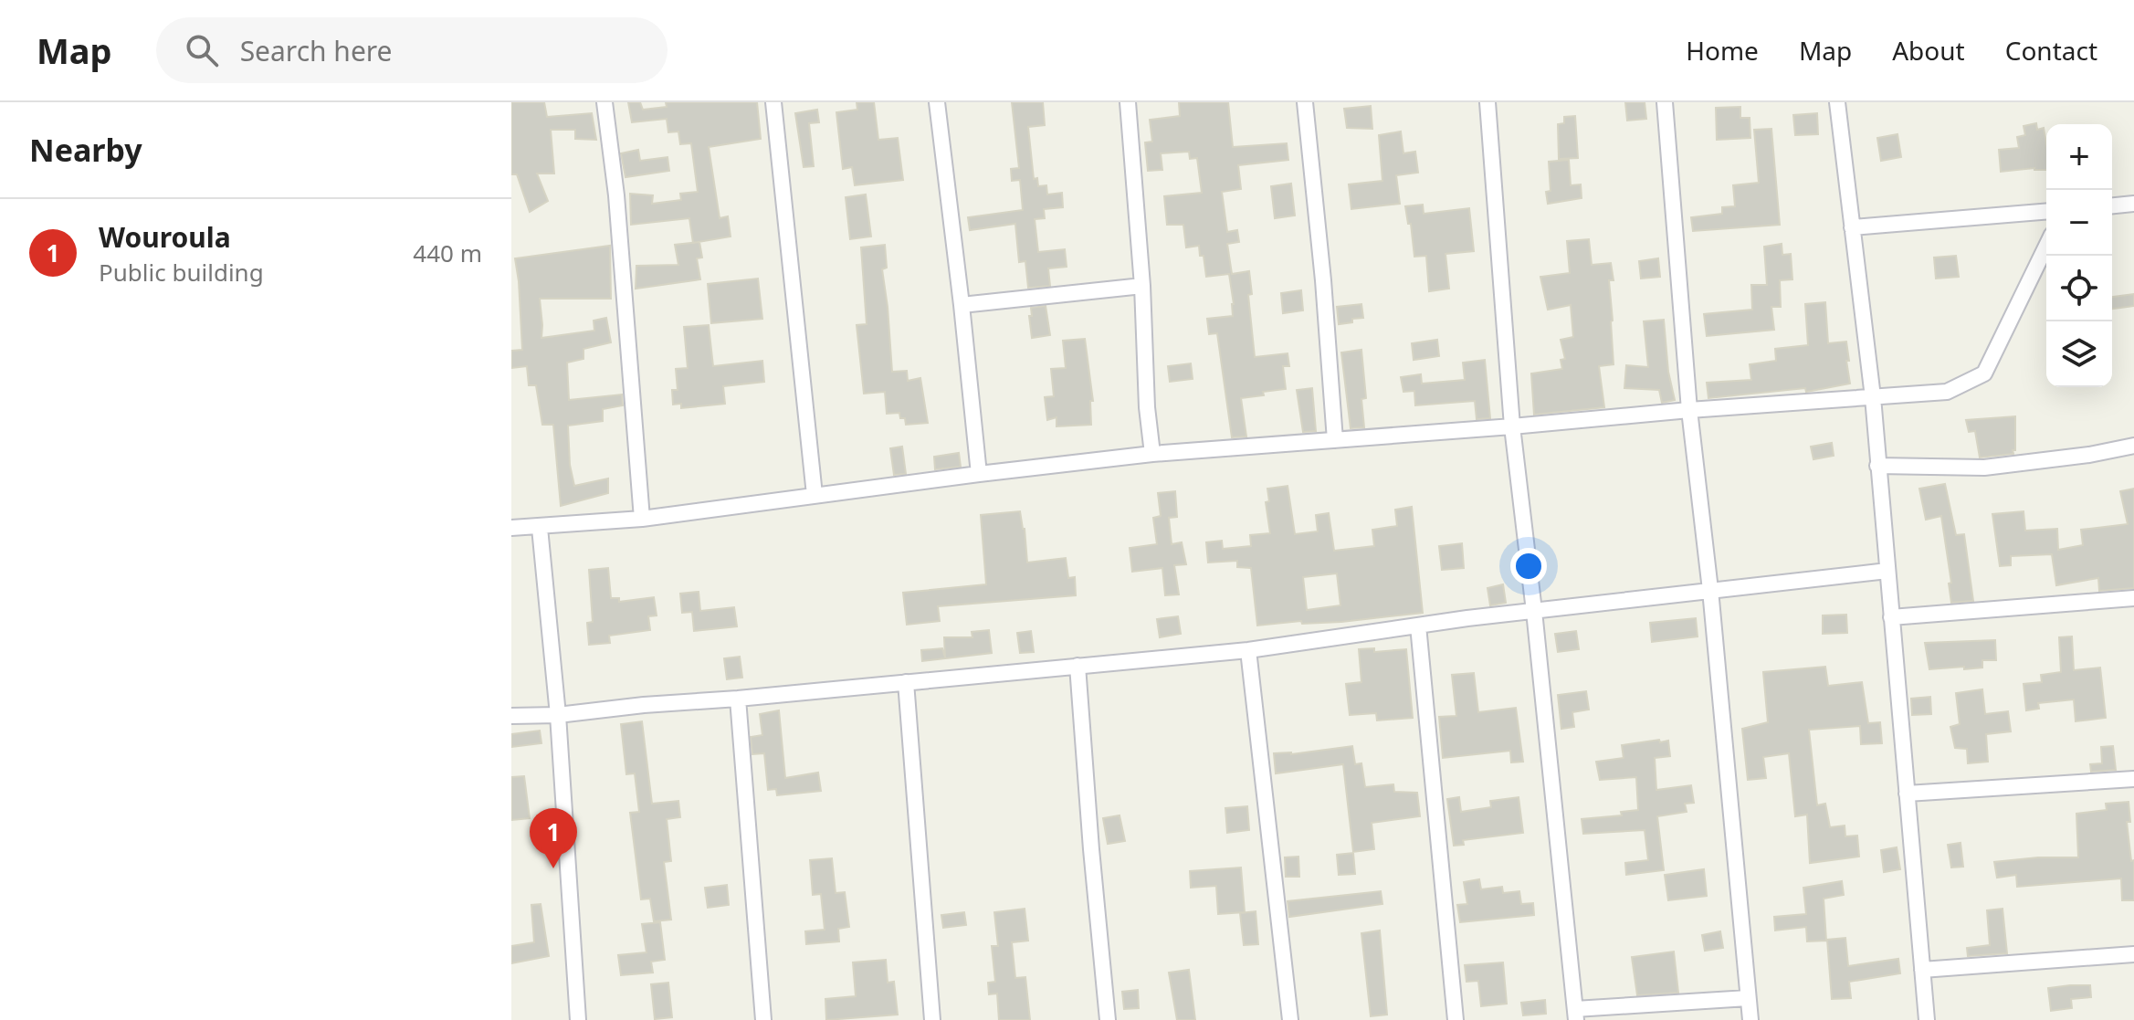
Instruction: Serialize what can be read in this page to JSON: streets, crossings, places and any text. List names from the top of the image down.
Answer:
{
  "page": {
    "header": "Map",
    "search": "Search here",
    "nav": [
      "Home",
      "Map",
      "About",
      "Contact"
    ],
    "heading": "Nearby",
    "map_buttons": ["+", "−"],
    "list": [
      {
        "mark": "1",
        "name": "Wouroula",
        "note": "Public building",
        "value": "440 m"
      }
    ],
    "pins": "1"
  }
}
